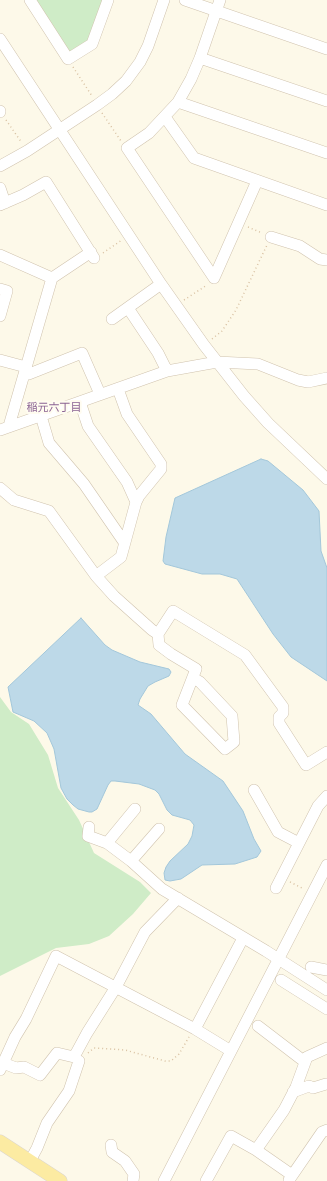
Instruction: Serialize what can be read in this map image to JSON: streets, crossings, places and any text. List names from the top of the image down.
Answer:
{
  "districts": ["稲元六丁目"]
}
